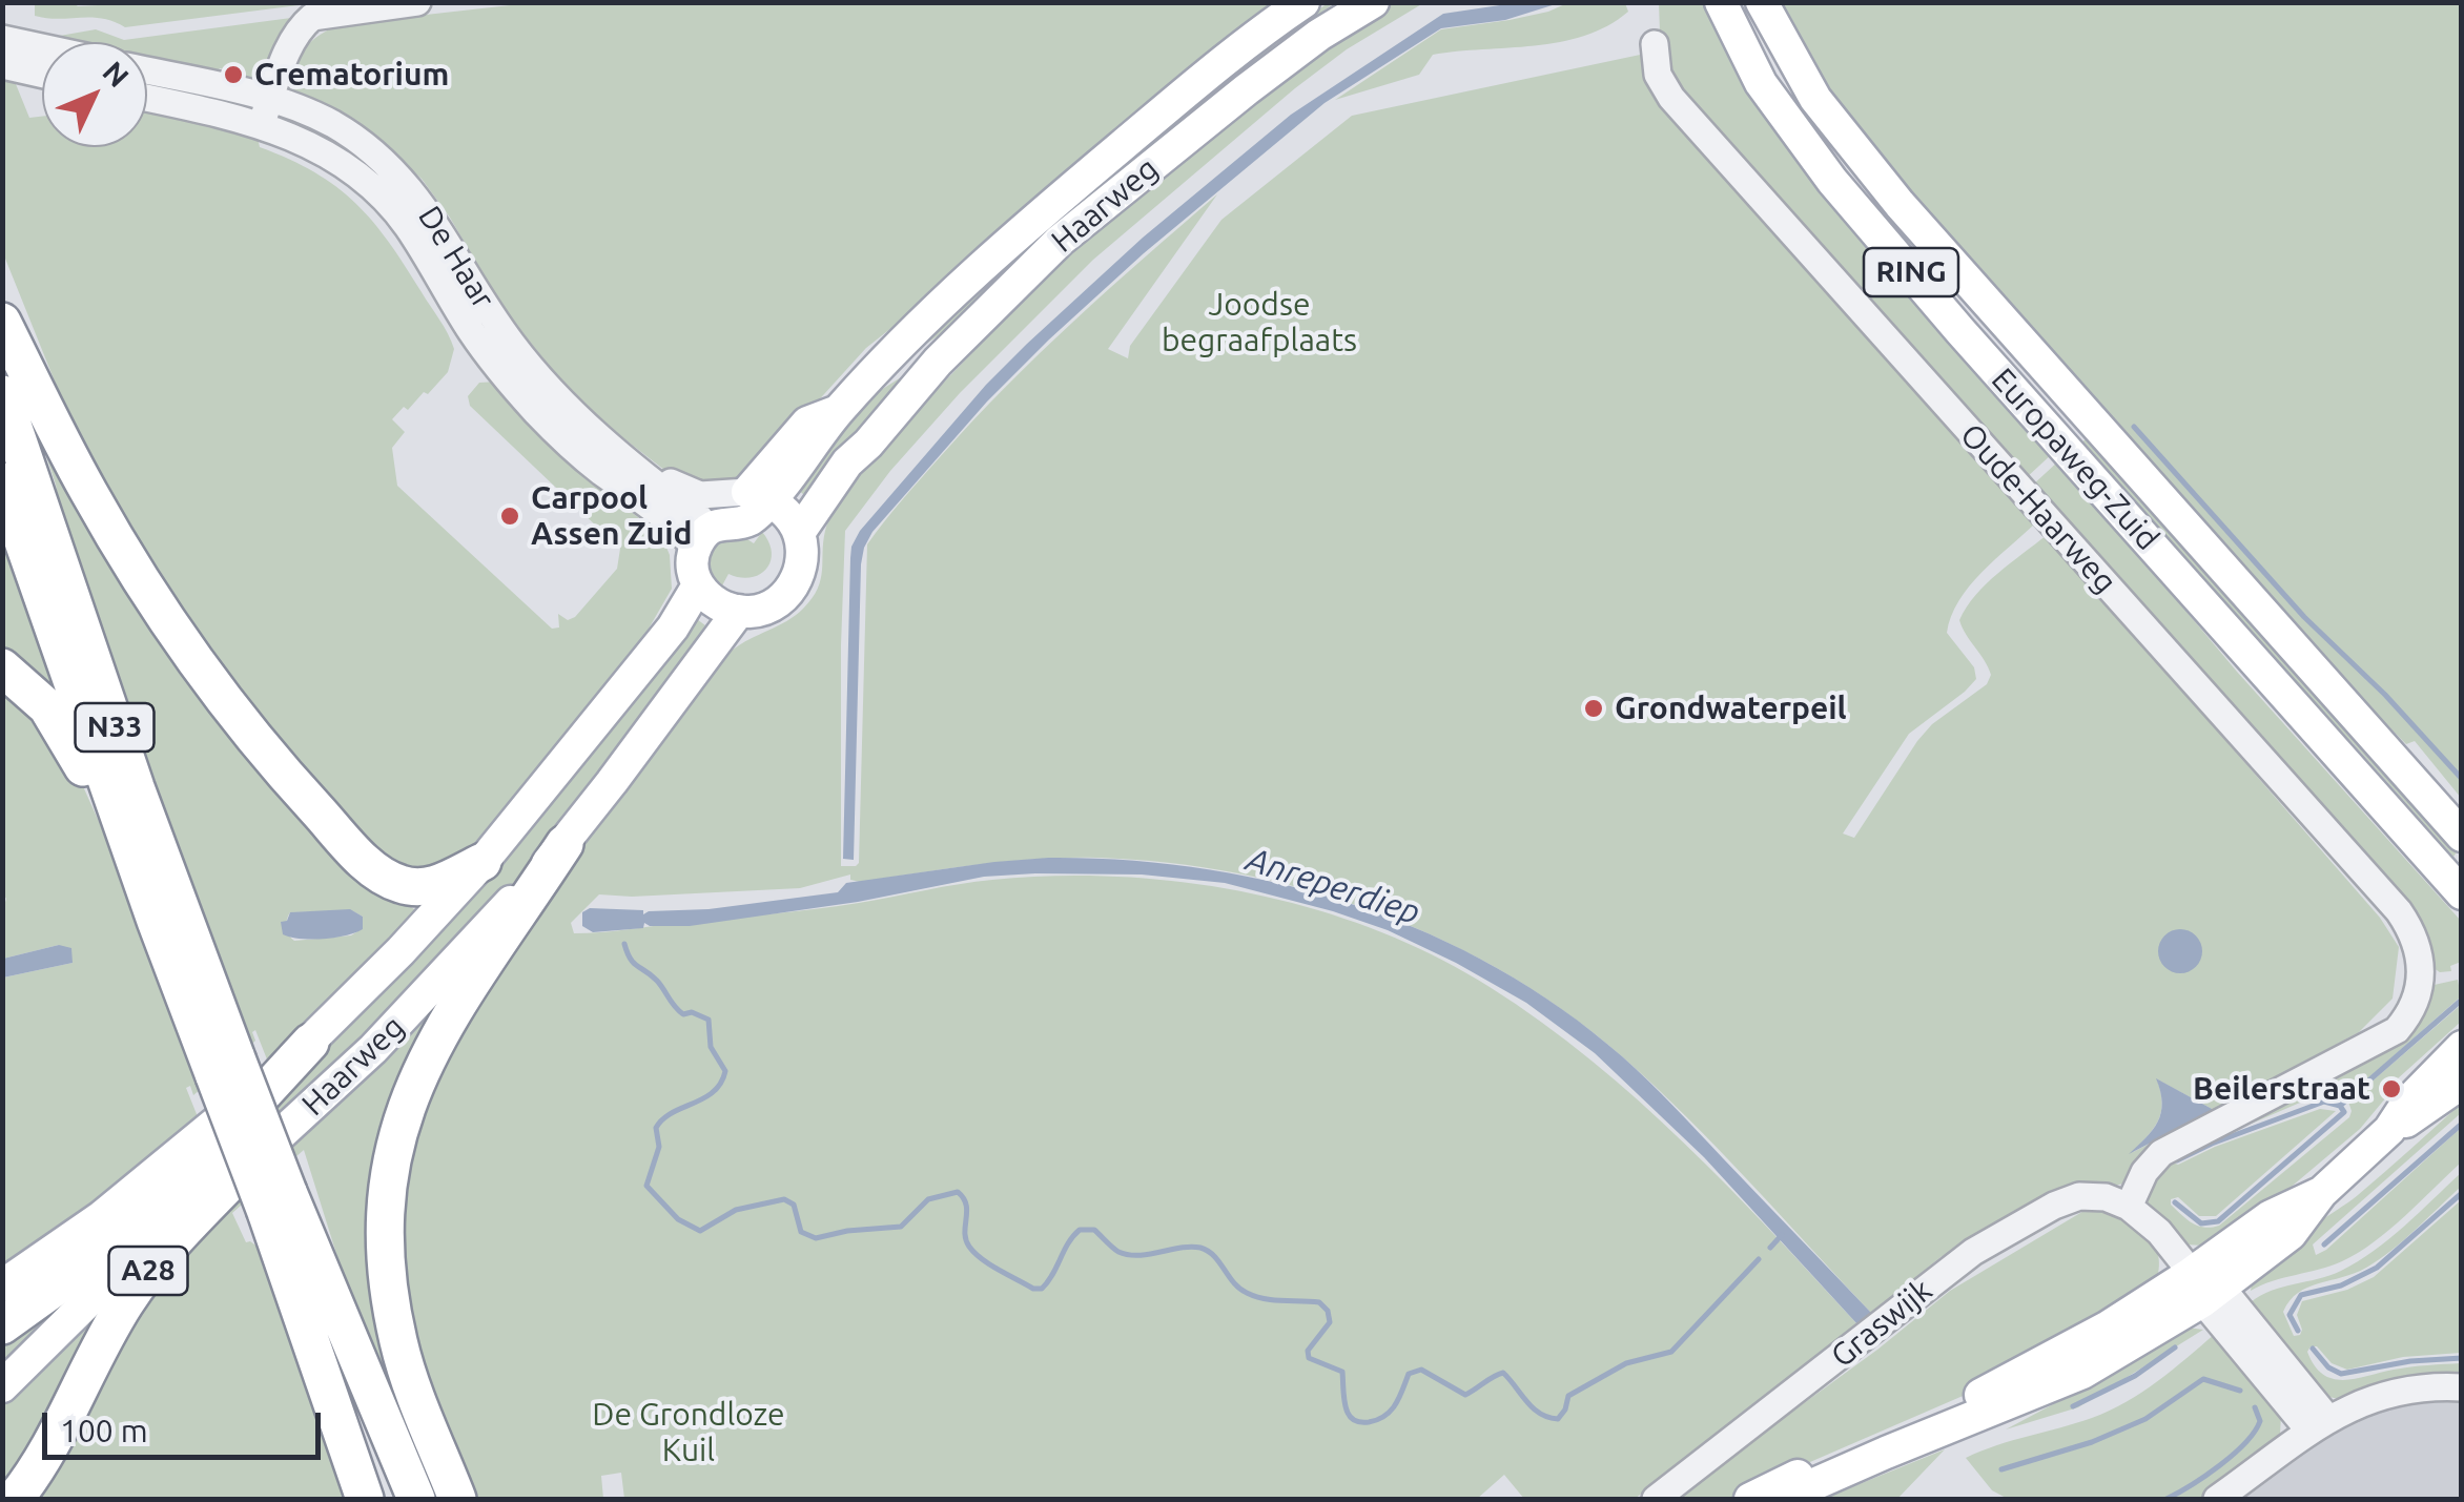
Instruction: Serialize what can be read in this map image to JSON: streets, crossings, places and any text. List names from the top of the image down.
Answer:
{
  "streets": {
    "highway": ["N33", "A28"],
    "main road": ["Haarweg", "RING", "Europaweg-Zuid"],
    "street": ["De Haar", "Oude-Haarweg", "Graswijk"]
  },
  "crossings": [
    ["Haarweg", "De Haar"],
    ["Haarweg", "A28"],
    ["Oude-Haarweg", "Graswijk"]
  ],
  "water": ["Anreperdiep"],
  "parks": ["Joodse begraafplaats", "De Grondloze Kuil"],
  "places": [
    "Crematorium",
    "Carpool Assen Zuid",
    "Grondwaterpeil",
    "Beilerstraat"
  ],
  "scale_bar": "100 m",
  "north": "top right"
}
